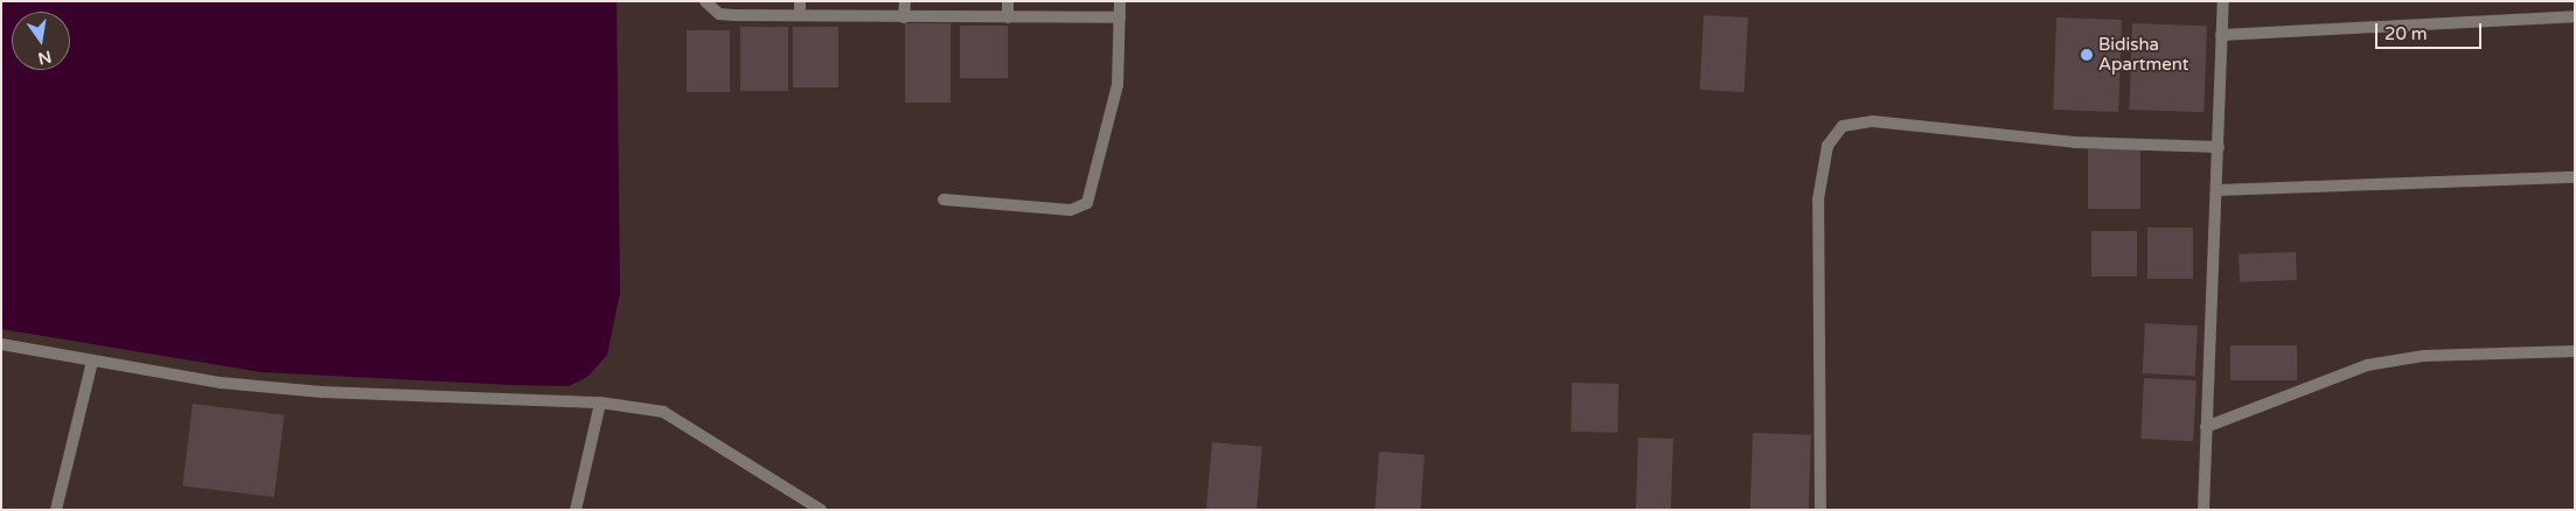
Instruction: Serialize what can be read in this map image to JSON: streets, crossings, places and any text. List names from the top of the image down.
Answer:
{
  "places": ["Bidisha Apartment"],
  "scale_bar": "20 m",
  "north": "bottom"
}
